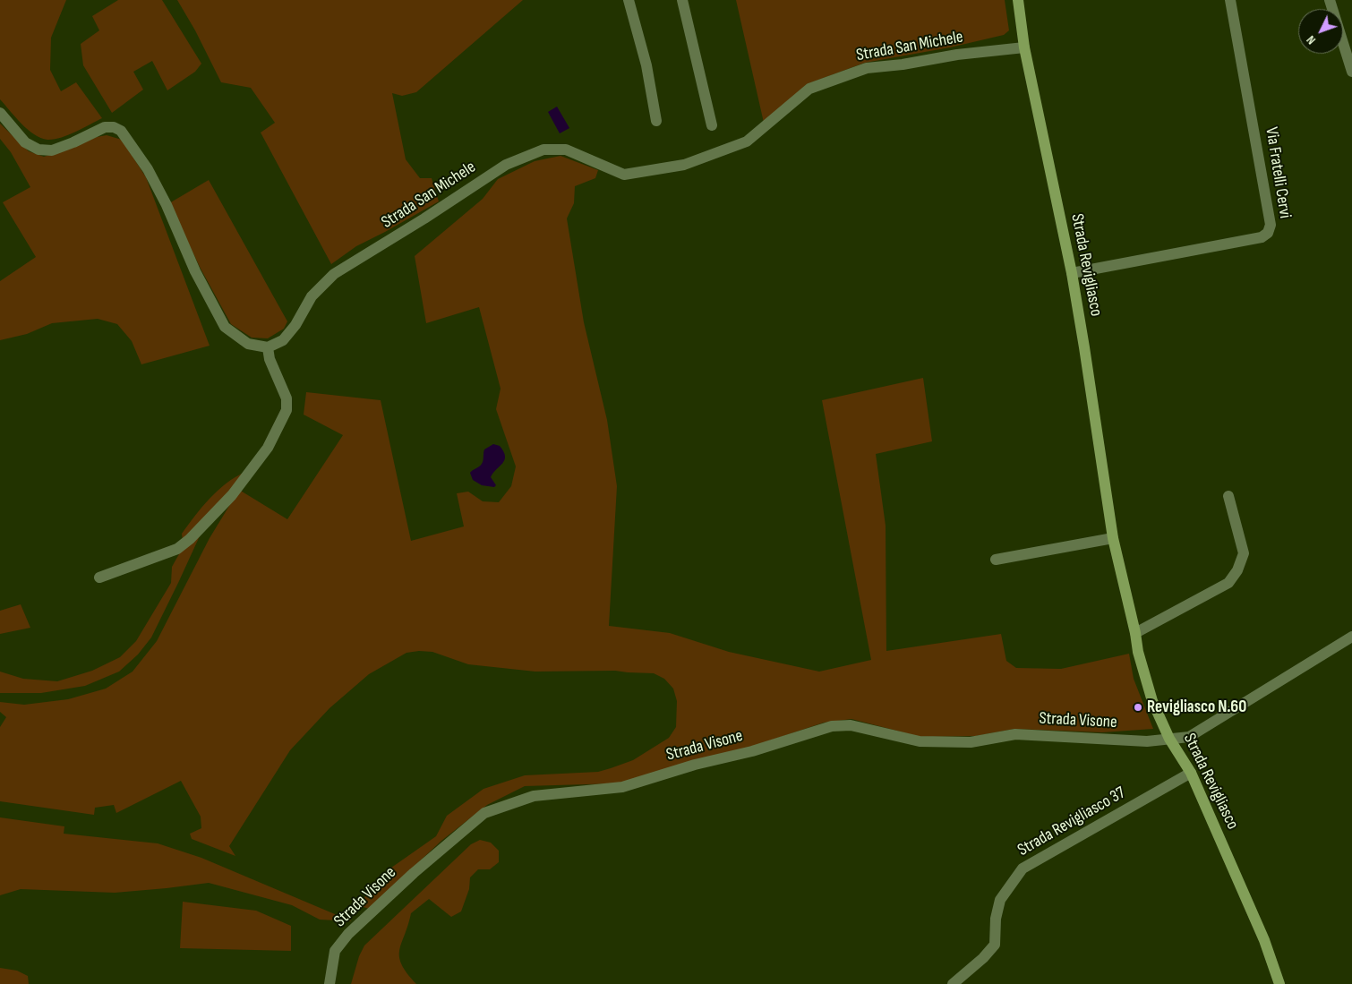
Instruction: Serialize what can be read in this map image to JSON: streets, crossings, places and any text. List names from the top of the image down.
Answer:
{
  "streets": {
    "street": [
      "Strada San Michele",
      "Via Fratelli Cervi",
      "Strada Revigliasco",
      "Strada Visone",
      "Strada Revigliasco 37"
    ]
  },
  "crossings": [
    ["Strada San Michele", "Strada Revigliasco"],
    ["Via Fratelli Cervi", "Strada Revigliasco"],
    ["Strada Revigliasco", "Strada Visone"],
    ["Strada Revigliasco", "Strada Revigliasco 37"]
  ],
  "places": ["Revigliasco N.60"],
  "north": "bottom left"
}
